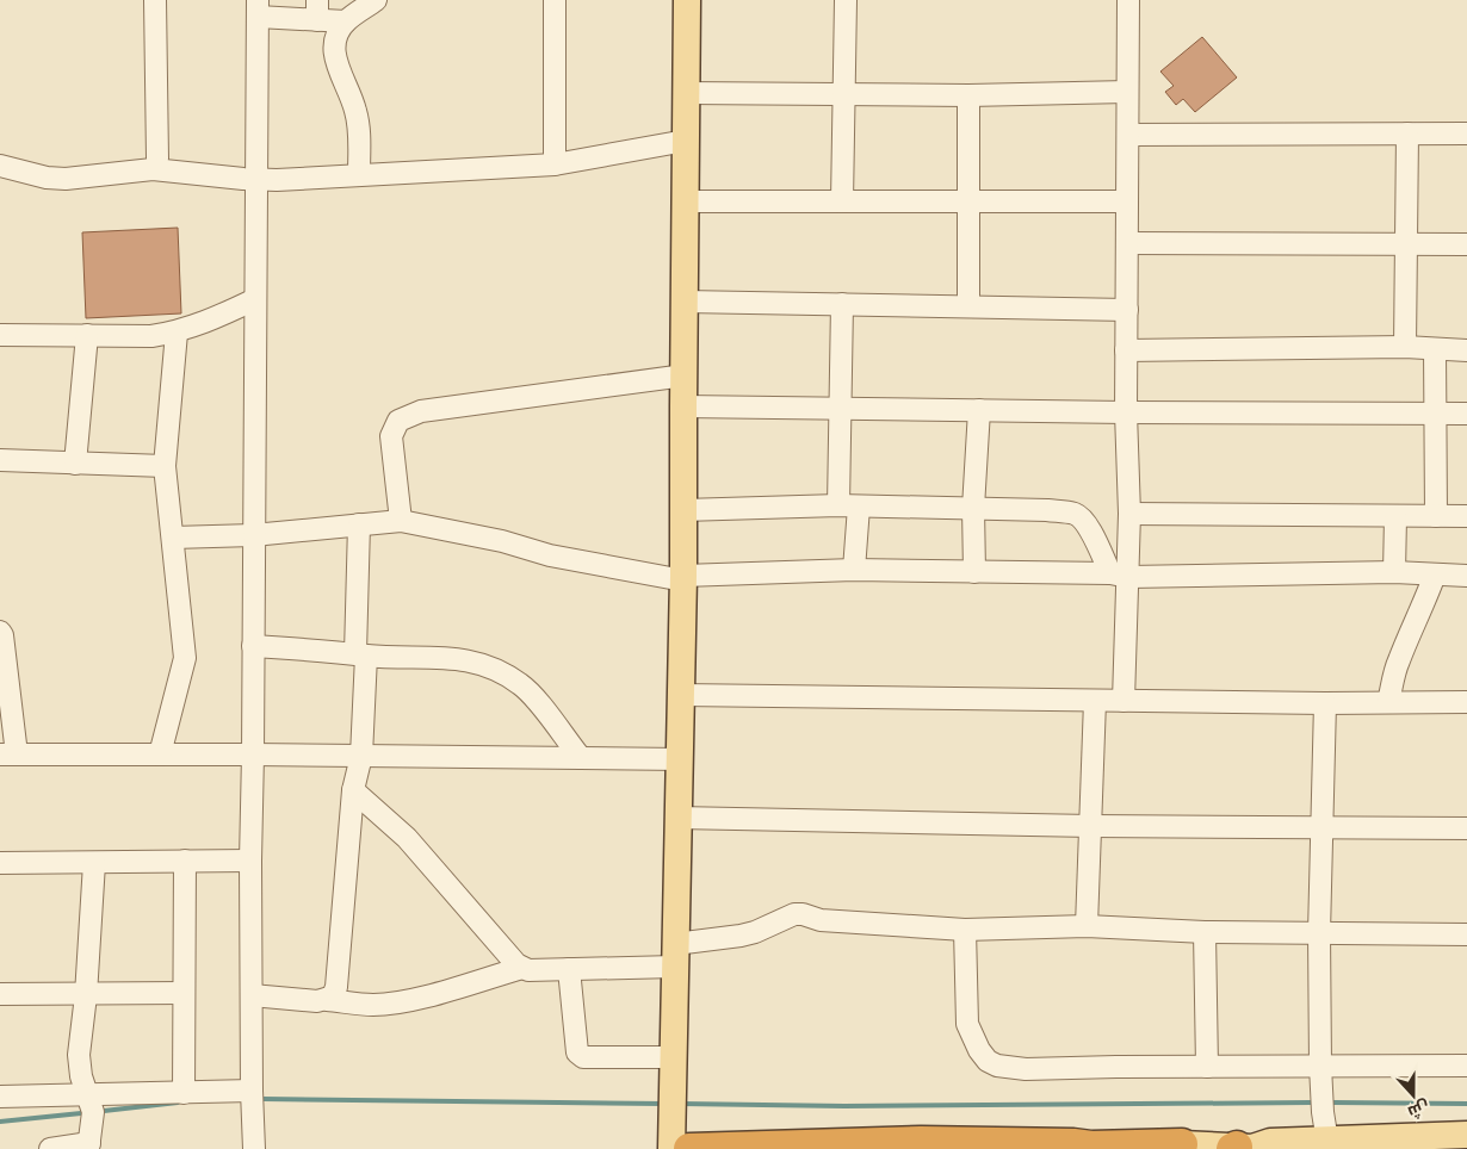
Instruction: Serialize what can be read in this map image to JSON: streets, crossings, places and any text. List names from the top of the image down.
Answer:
{
  "north": "bottom"
}
